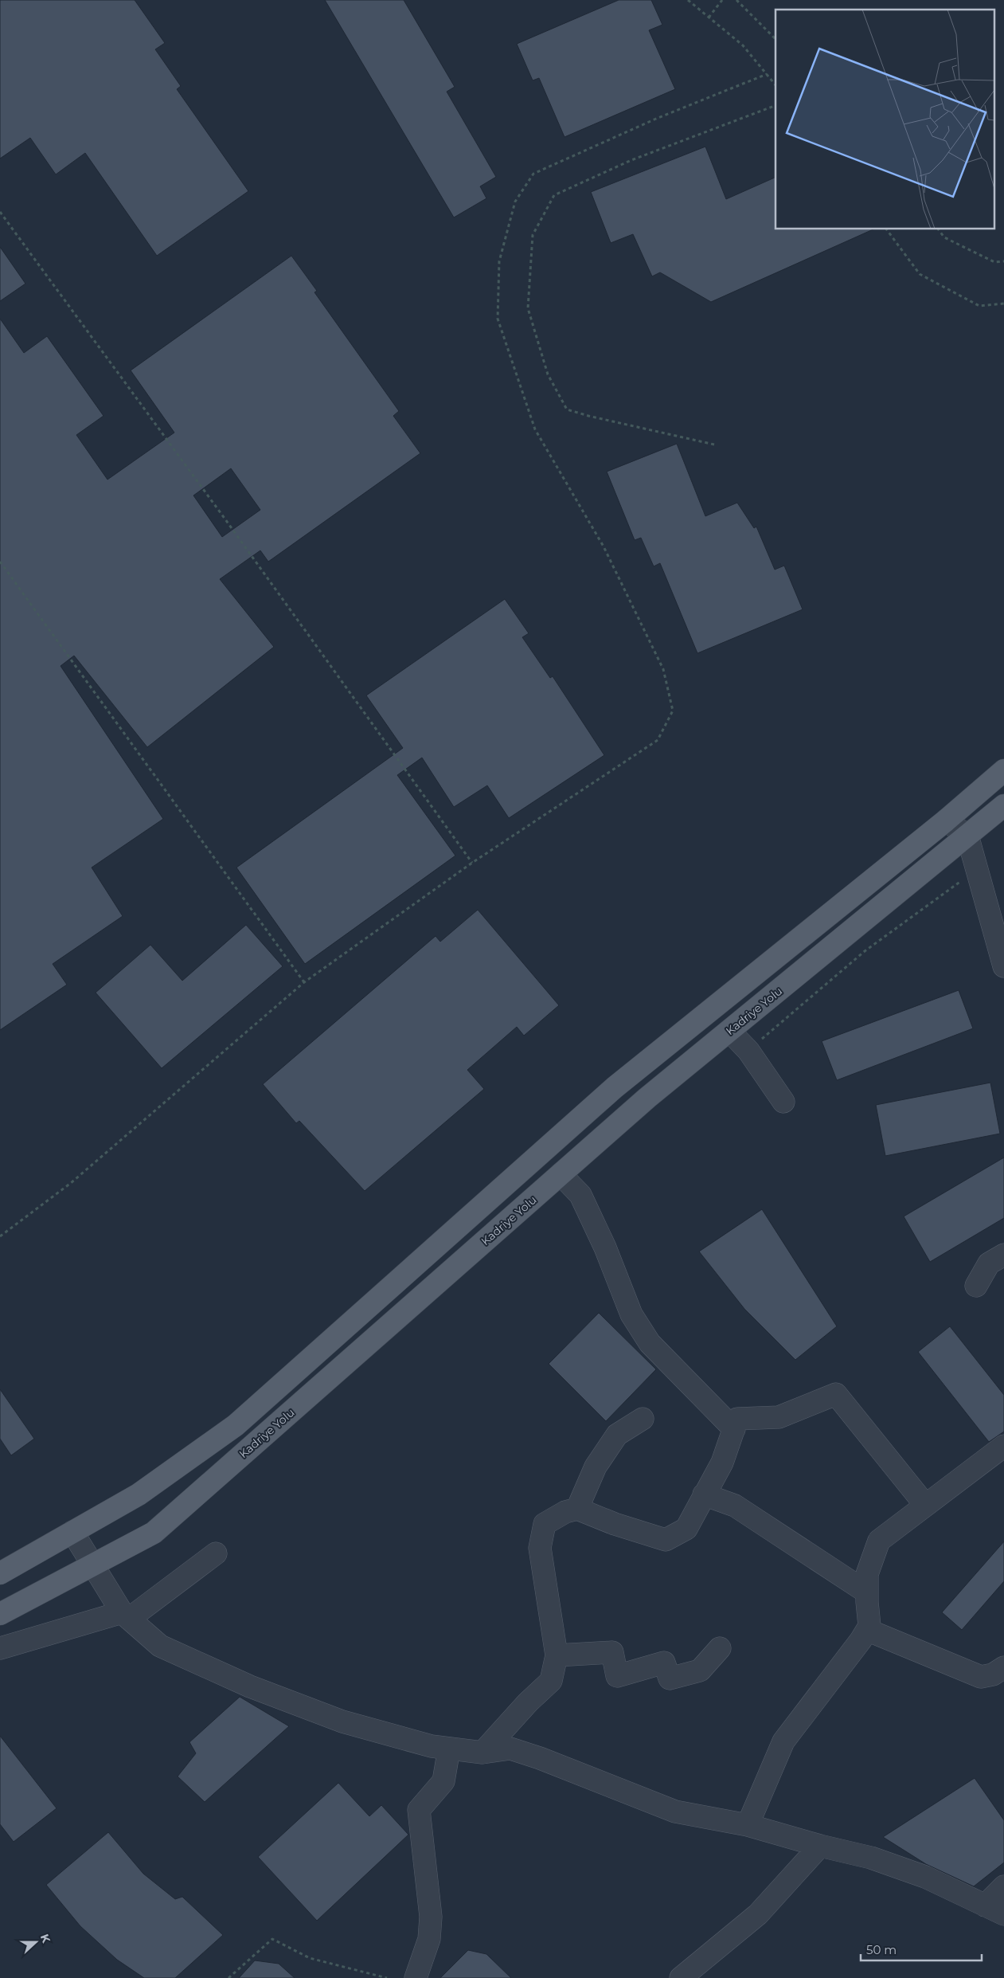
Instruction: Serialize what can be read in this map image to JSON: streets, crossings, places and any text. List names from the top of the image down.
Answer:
{
  "streets": {
    "main road": ["Kadriye Yolu"]
  },
  "scale_bar": "50 m",
  "north": "right"
}
